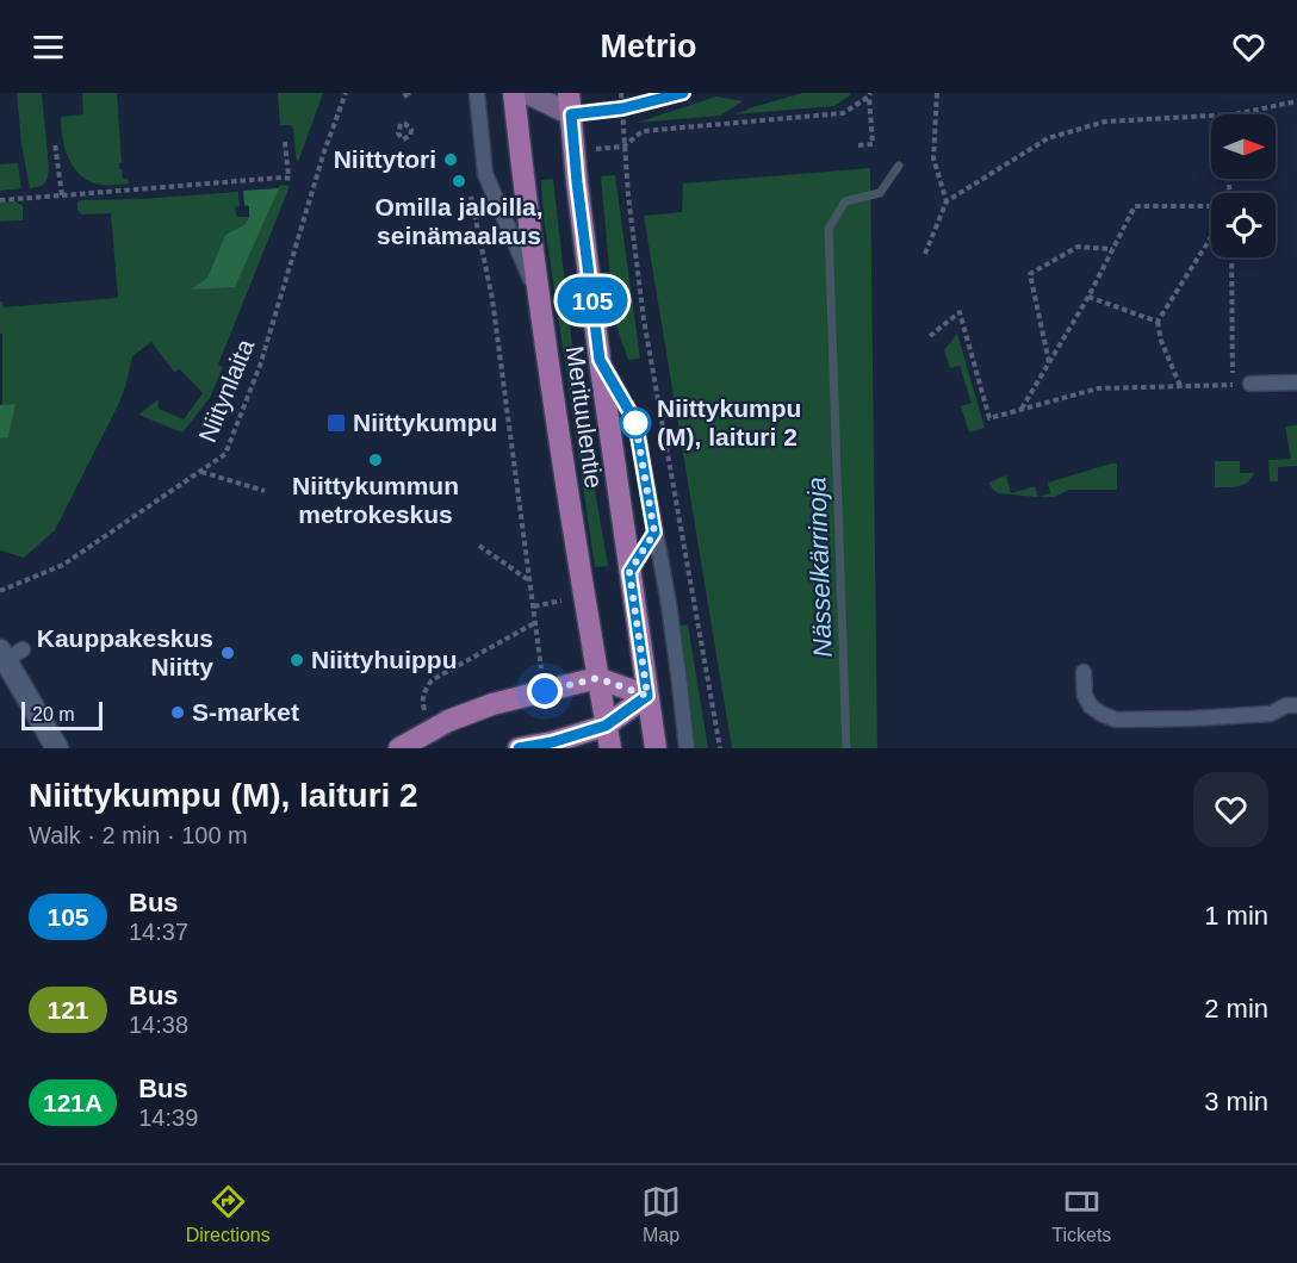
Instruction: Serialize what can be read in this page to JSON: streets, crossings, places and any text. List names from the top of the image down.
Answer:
{
  "streets": {
    "main road": ["Merituulentie"],
    "path": ["Niitynlaita"]
  },
  "water": ["Nässelkärrinoja"],
  "places": {
    "other": [
      "Niittytori",
      "Omilla jaloilla, seinämaalaus",
      "Niittykumpu (M), laituri 2",
      "Niittykummun metrokeskus",
      "Kauppakeskus Niitty",
      "Niittyhuippu",
      "S-market"
    ],
    "transit": ["Niittykumpu"]
  },
  "lines": ["bus line 105"],
  "scale_bar": "20 m",
  "north": "right",
  "page": {
    "header": "Metrio",
    "on_map": "105",
    "scale": "20 m",
    "heading": ["Niittykumpu (M), laituri 2", "Walk · 2 min · 100 m"],
    "list": [
      {
        "mark": "105",
        "name": "Bus",
        "note": "14:37",
        "value": "1 min"
      },
      {
        "mark": "121",
        "name": "Bus",
        "note": "14:38",
        "value": "2 min"
      },
      {
        "mark": "121A",
        "name": "Bus",
        "note": "14:39",
        "value": "3 min"
      }
    ],
    "tabs": ["Directions", "Map", "Tickets"]
  }
}
